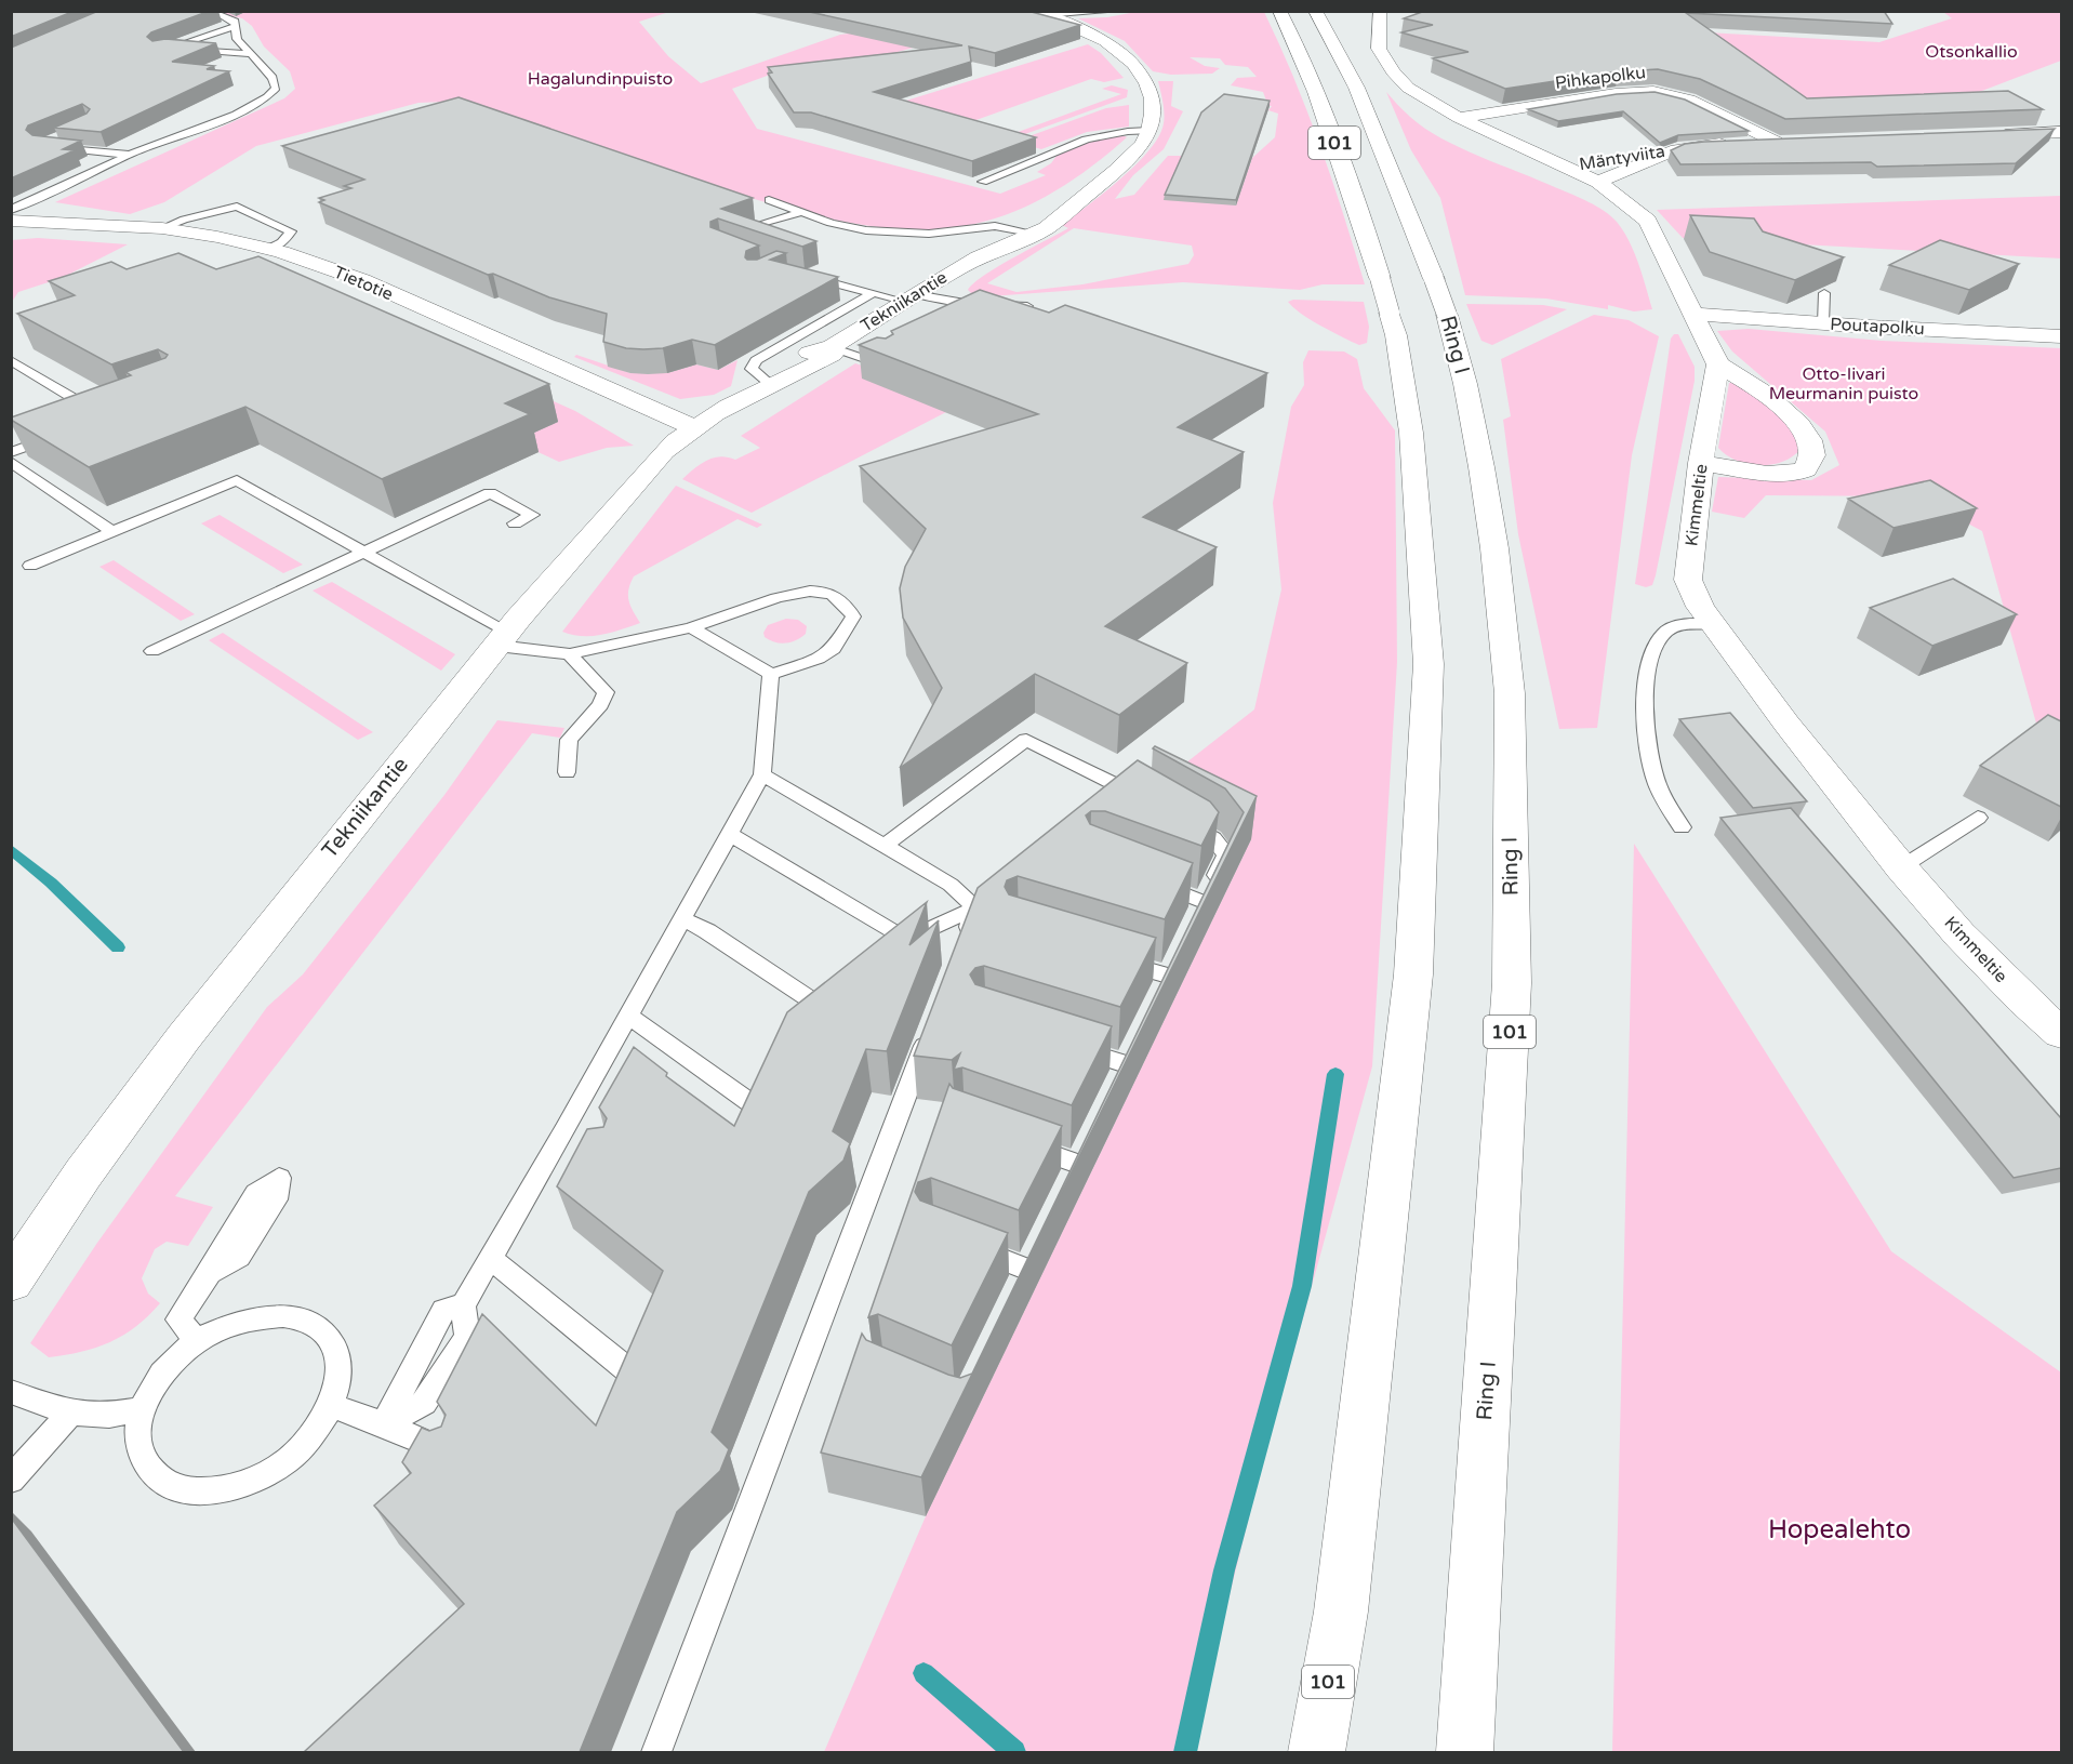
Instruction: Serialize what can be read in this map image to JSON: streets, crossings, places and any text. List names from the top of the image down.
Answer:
{
  "streets": {
    "main road": [
      "Pihkapolku",
      "101",
      "Mäntyviita",
      "Tietotie",
      "Tekniikantie",
      "Poutapolku",
      "Ring I",
      "Kimmeltie"
    ]
  },
  "crossings": [
    ["Pihkapolku", "Mäntyviita"],
    ["Tietotie", "Tekniikantie"]
  ],
  "parks": [
    "Otsonkallio",
    "Hagalundinpuisto",
    "Otto-Iivari Meurmanin puisto",
    "Hopealehto"
  ]
}
